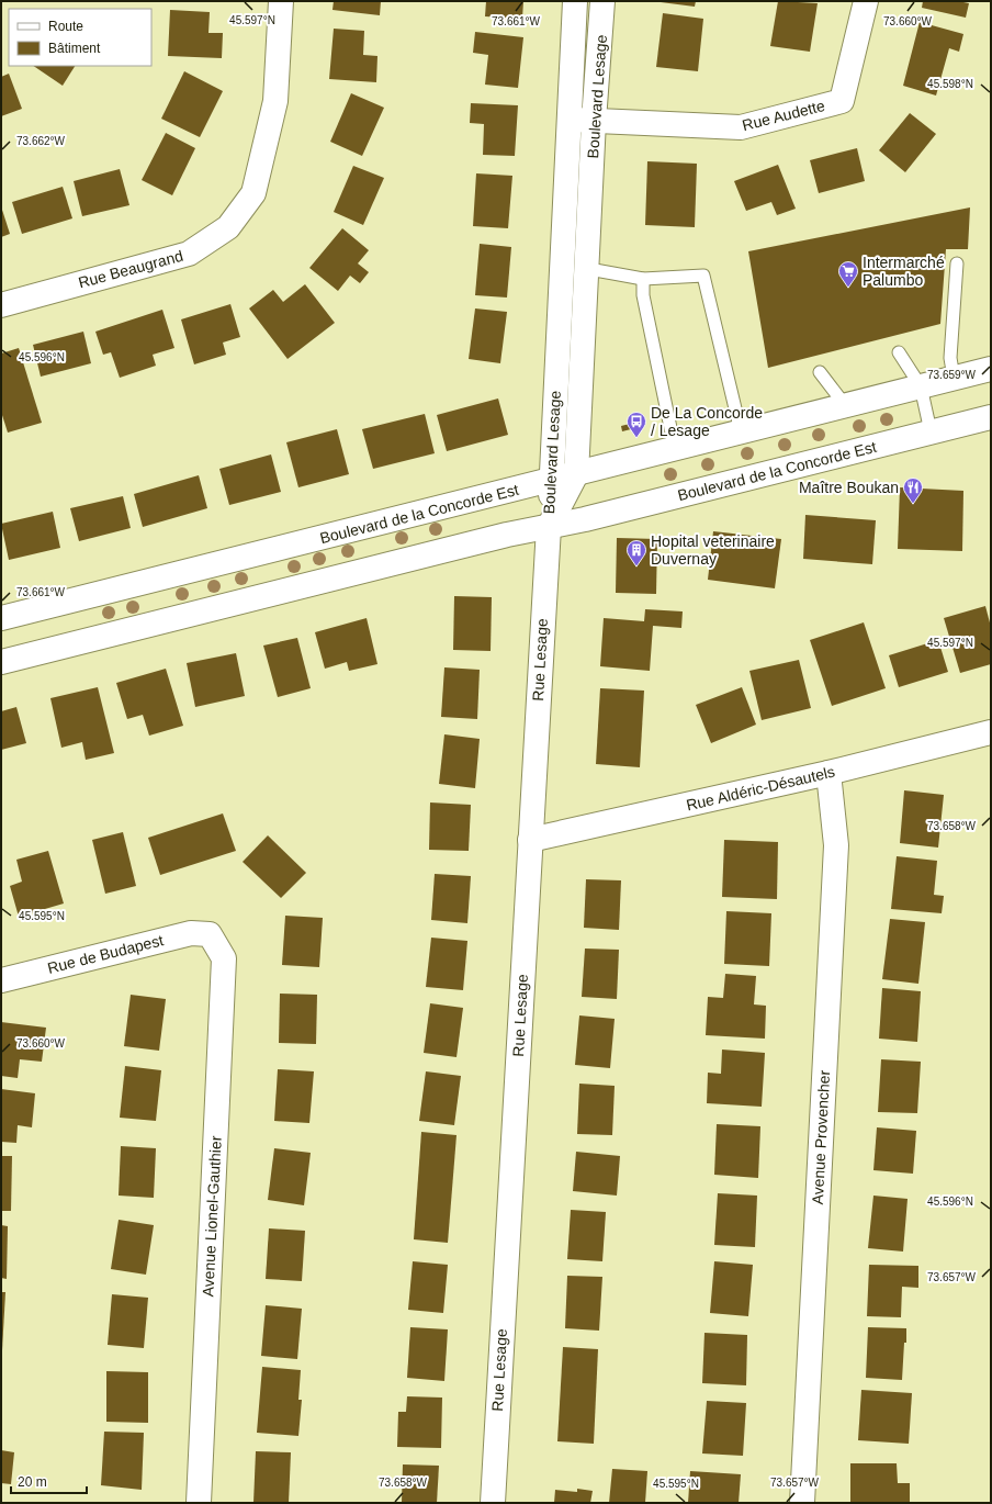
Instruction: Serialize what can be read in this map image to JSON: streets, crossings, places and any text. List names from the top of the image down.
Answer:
{
  "streets": {
    "street": [
      "Boulevard Lesage",
      "Rue Audette",
      "Rue Beaugrand",
      "Boulevard de la Concorde Est",
      "Rue Lesage",
      "Rue Aldéric-Désautels",
      "Rue de Budapest",
      "Avenue Provencher",
      "Avenue Lionel-Gauthier"
    ]
  },
  "crossings": [
    ["Boulevard Lesage", "Rue Audette"],
    ["Boulevard Lesage", "Boulevard de la Concorde Est"],
    ["Boulevard Lesage", "Rue Lesage"],
    ["Boulevard de la Concorde Est", "Rue Lesage"],
    ["Rue Lesage", "Rue Aldéric-Désautels"],
    ["Rue Aldéric-Désautels", "Avenue Provencher"],
    ["Rue de Budapest", "Avenue Lionel-Gauthier"]
  ],
  "places": {
    "supermarket": ["Intermarché Palumbo"],
    "bus stop": ["De La Concorde / Lesage"],
    "restaurant": ["Maître Boukan"],
    "building": ["Hopital veterinaire Duvernay"]
  },
  "legend": ["Route", "Bâtiment"],
  "scale_bar": "20 m",
  "coordinates": [
    "45.597°N",
    "73.661°W",
    "73.660°W",
    "45.598°N",
    "73.662°W",
    "45.596°N",
    "73.659°W",
    "73.658°W",
    "45.595°N",
    "73.657°W"
  ]
}
